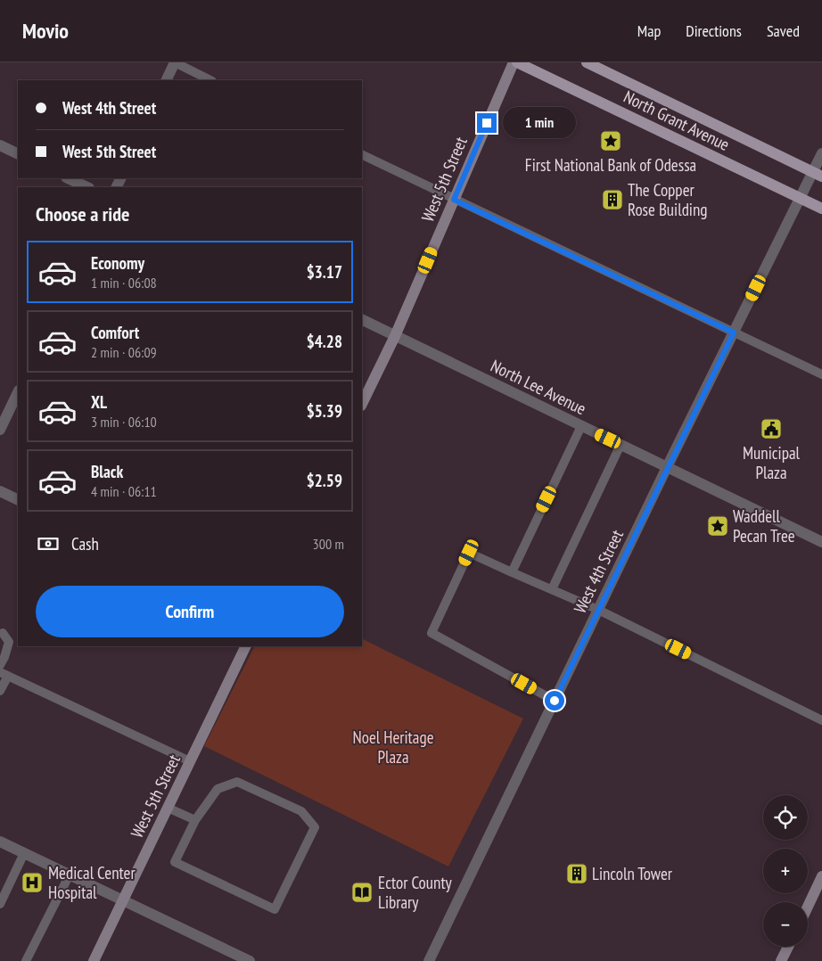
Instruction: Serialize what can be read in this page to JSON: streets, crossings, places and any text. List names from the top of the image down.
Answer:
{
  "streets": {
    "main road": ["North Grant Avenue"],
    "street": ["West 5th Street", "North Lee Avenue", "West 4th Street"]
  },
  "crossings": [
    ["North Grant Avenue", "West 4th Street"],
    ["West 5th Street", "North Lee Avenue"],
    ["North Lee Avenue", "West 4th Street"]
  ],
  "parks": ["Noel Heritage Plaza"],
  "places": {
    "place": ["First National Bank of Odessa", "Waddell Pecan Tree"],
    "building": ["The Copper Rose Building", "Lincoln Tower"],
    "public building": ["Municipal Plaza"],
    "hospital": ["Medical Center Hospital"],
    "library": ["Ector County Library"]
  },
  "page": {
    "header": "Movio",
    "nav": ["Map", "Directions", "Saved"],
    "banner": ["West 4th Street", "West 5th Street"],
    "bubble": "1 min",
    "heading": "Choose a ride",
    "list": [
      {
        "name": "Economy",
        "note": "1 min · 06:08",
        "value": "$3.17"
      },
      {
        "name": "Comfort",
        "note": "2 min · 06:09",
        "value": "$4.28"
      },
      {
        "name": "XL",
        "note": "3 min · 06:10",
        "value": "$5.39"
      },
      {
        "name": "Black",
        "note": "4 min · 06:11",
        "value": "$2.59"
      }
    ],
    "pay": ["Cash", "300 m"],
    "buttons": "Confirm",
    "map_buttons": ["+", "−"]
  }
}
